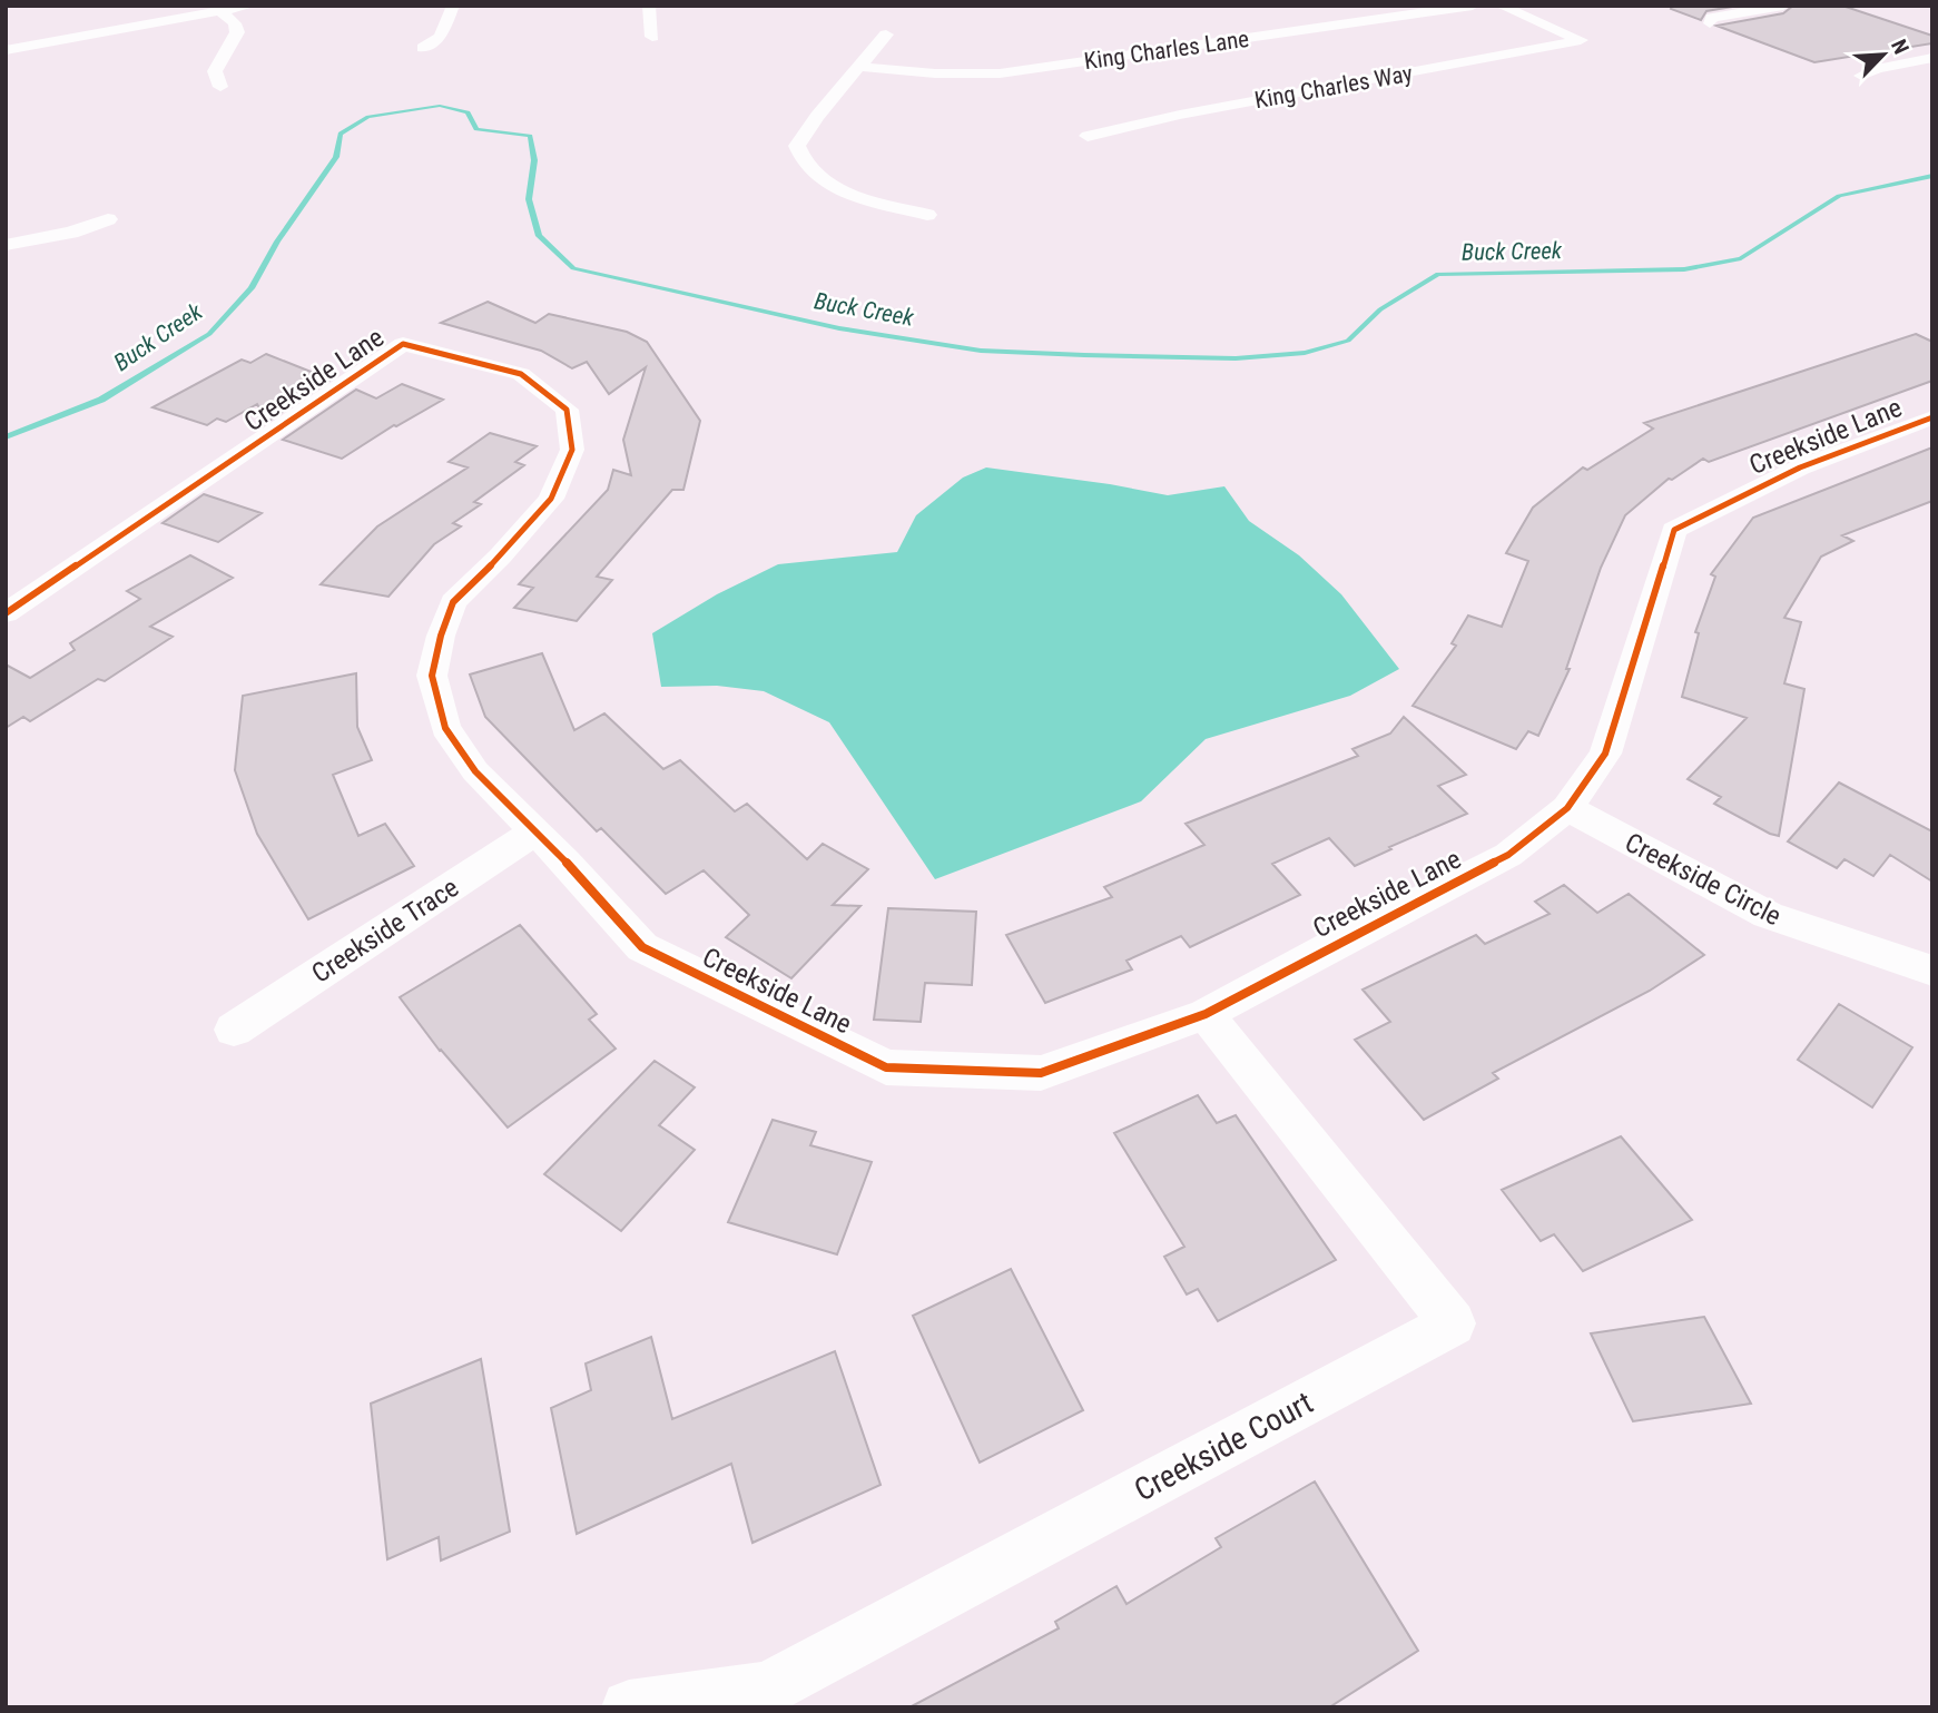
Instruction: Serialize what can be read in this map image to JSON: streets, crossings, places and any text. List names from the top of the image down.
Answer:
{
  "streets": {
    "street": [
      "King Charles Lane",
      "King Charles Way",
      "Creekside Lane",
      "Creekside Circle",
      "Creekside Trace",
      "Creekside Court"
    ]
  },
  "crossings": [
    ["Creekside Lane", "Creekside Circle"],
    ["Creekside Lane", "Creekside Trace"],
    ["Creekside Lane", "Creekside Court"]
  ],
  "water": ["Buck Creek"],
  "north": "top right"
}
